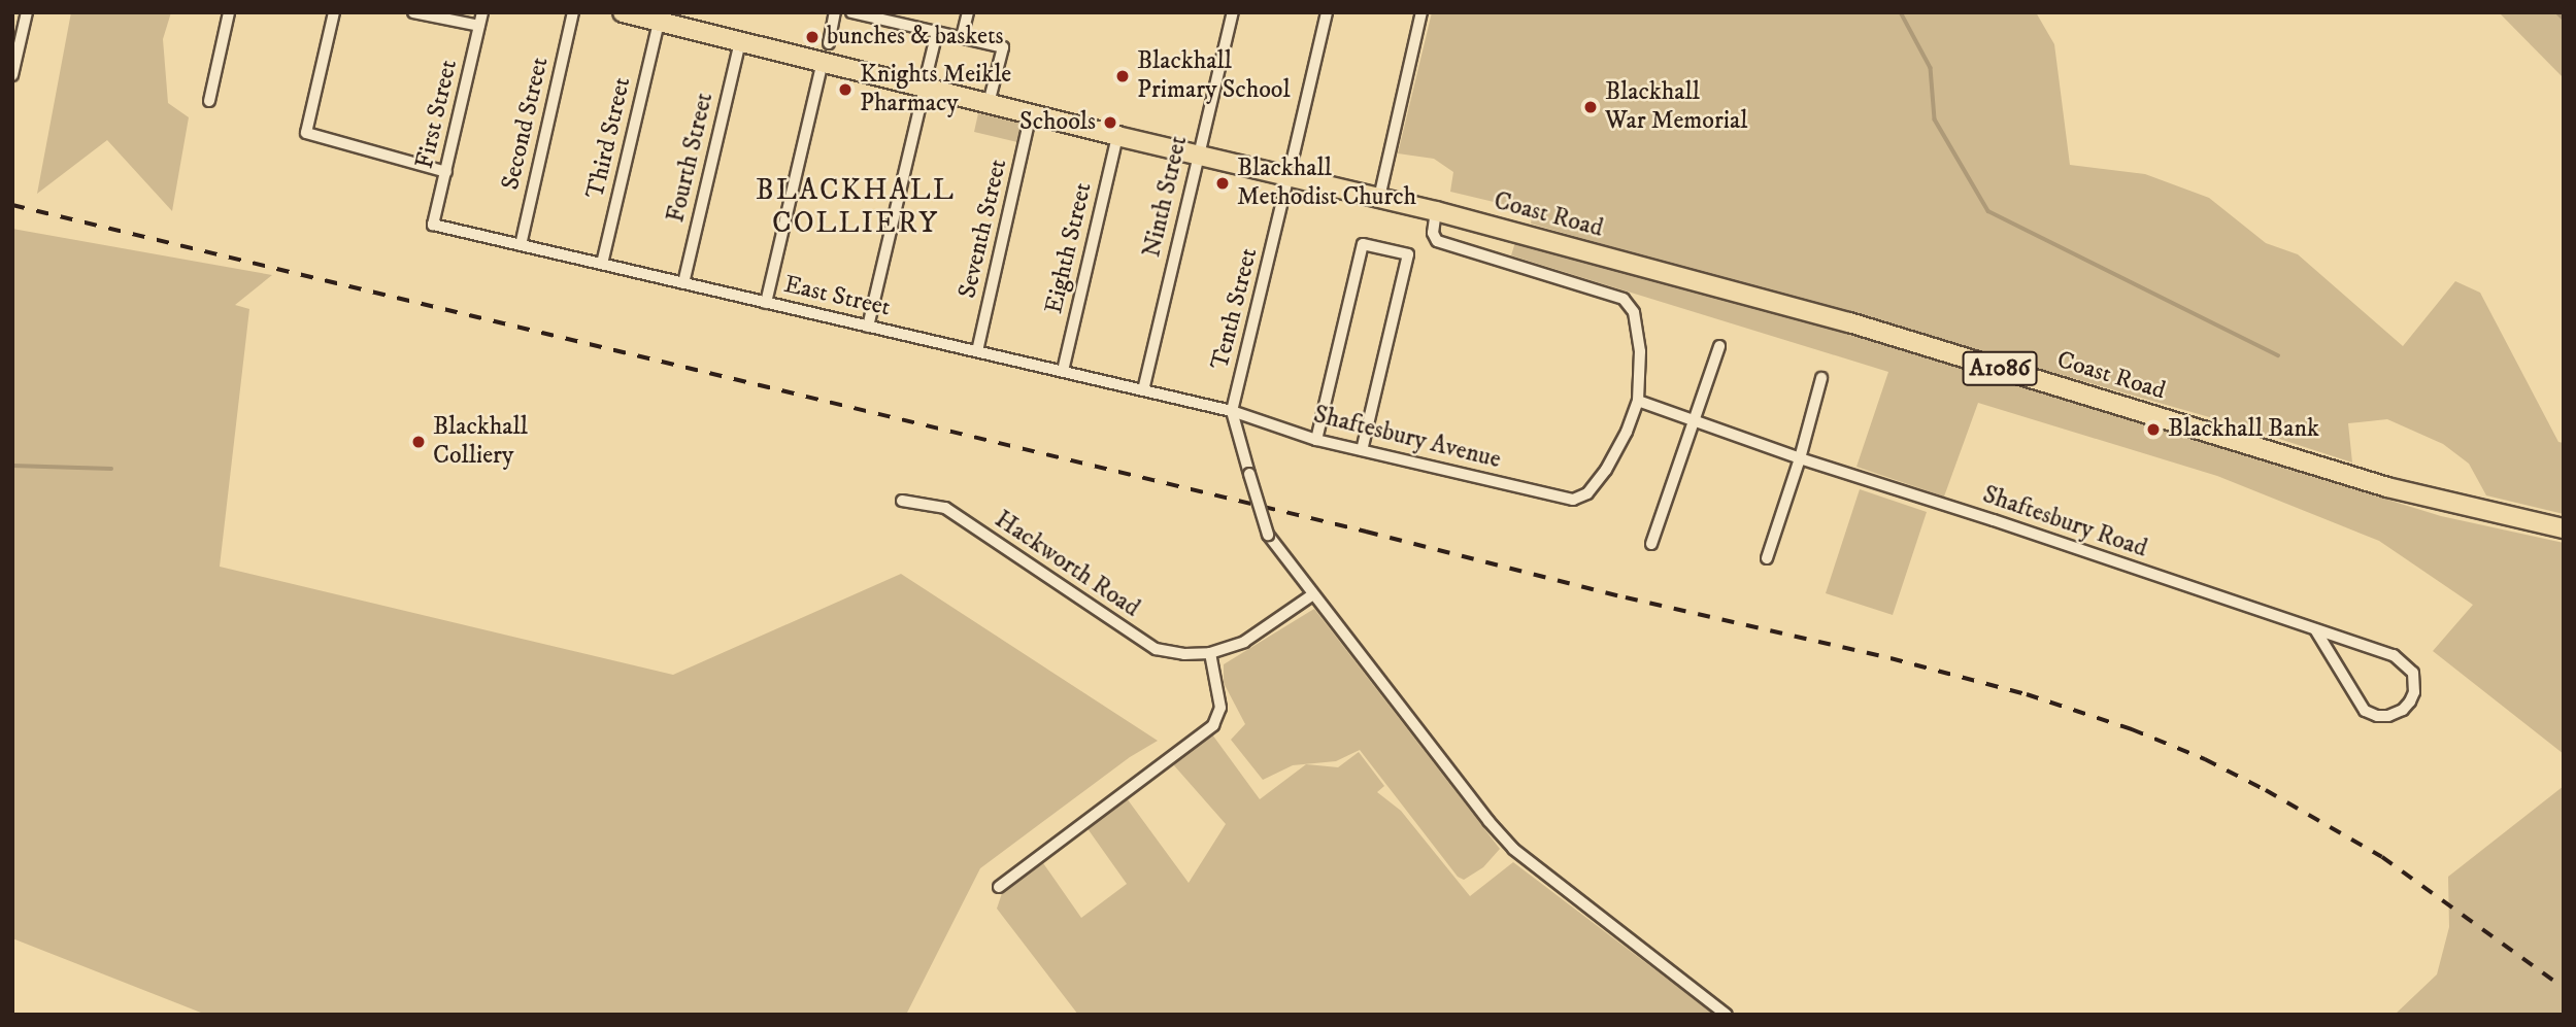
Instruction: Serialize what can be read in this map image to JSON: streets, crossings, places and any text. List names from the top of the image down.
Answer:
{
  "streets": {
    "main road": ["Coast Road", "A1086"],
    "street": [
      "First Street",
      "Second Street",
      "Third Street",
      "Fourth Street",
      "Ninth Street",
      "Seventh Street",
      "Eighth Street",
      "East Street",
      "Tenth Street",
      "Shaftesbury Avenue",
      "Shaftesbury Road",
      "Hackworth Road"
    ]
  },
  "crossings": [
    ["First Street", "East Street"],
    ["Second Street", "East Street"],
    ["Third Street", "East Street"],
    ["Third Street", "A1086"],
    ["Fourth Street", "East Street"],
    ["Fourth Street", "A1086"],
    ["Ninth Street", "East Street"],
    ["Ninth Street", "A1086"],
    ["Coast Road", "A1086"],
    ["Seventh Street", "East Street"],
    ["Seventh Street", "A1086"],
    ["Eighth Street", "East Street"],
    ["Eighth Street", "A1086"],
    ["East Street", "Tenth Street"],
    ["East Street", "Shaftesbury Avenue"],
    ["Tenth Street", "A1086"],
    ["Tenth Street", "Shaftesbury Avenue"],
    ["Shaftesbury Avenue", "Shaftesbury Road"]
  ],
  "districts": ["BLACKHALL COLLIERY"],
  "places": [
    "bunches & baskets",
    "Blackhall Primary School",
    "Knights Meikle Pharmacy",
    "Blackhall War Memorial",
    "Schools",
    "Blackhall Methodist Church",
    "Blackhall Bank",
    "Blackhall Colliery"
  ]
}
